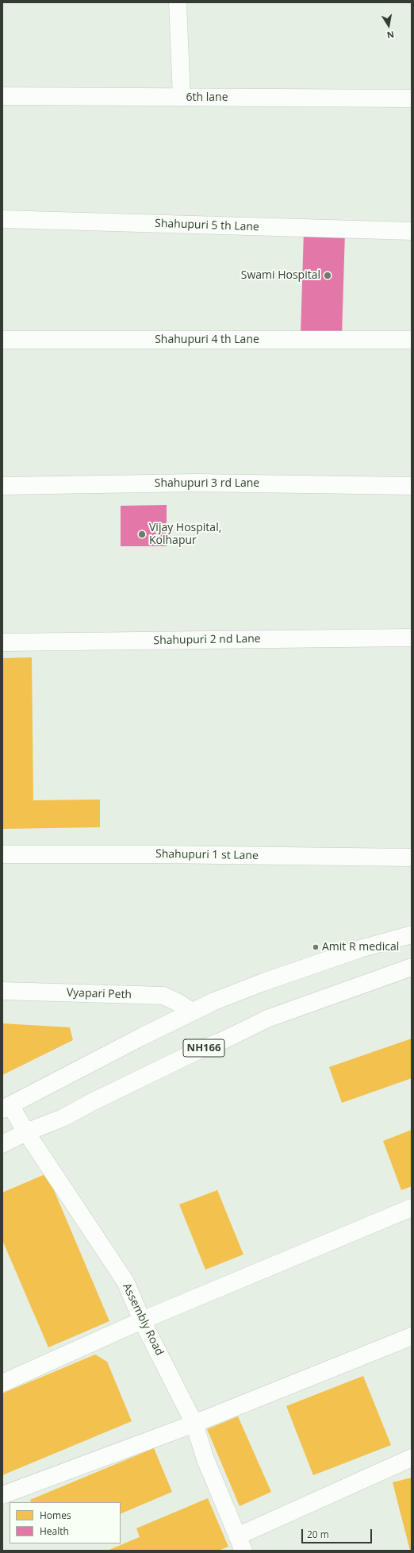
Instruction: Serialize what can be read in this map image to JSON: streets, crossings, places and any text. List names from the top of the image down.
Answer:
{
  "streets": {
    "main road": [
      "6th lane",
      "Shahupuri 5 th Lane",
      "Shahupuri 4 th Lane",
      "Shahupuri 3 rd Lane",
      "Shahupuri 2 nd Lane",
      "Shahupuri 1 st Lane",
      "Vyapari Peth",
      "NH166",
      "Assembly Road"
    ]
  },
  "crossings": [
    ["NH166", "Assembly Road"]
  ],
  "places": ["Swami Hospital", "Vijay Hospital, Kolhapur", "Amit R medical"],
  "legend": ["Homes", "Health"],
  "scale_bar": "20 m",
  "north": "bottom"
}
